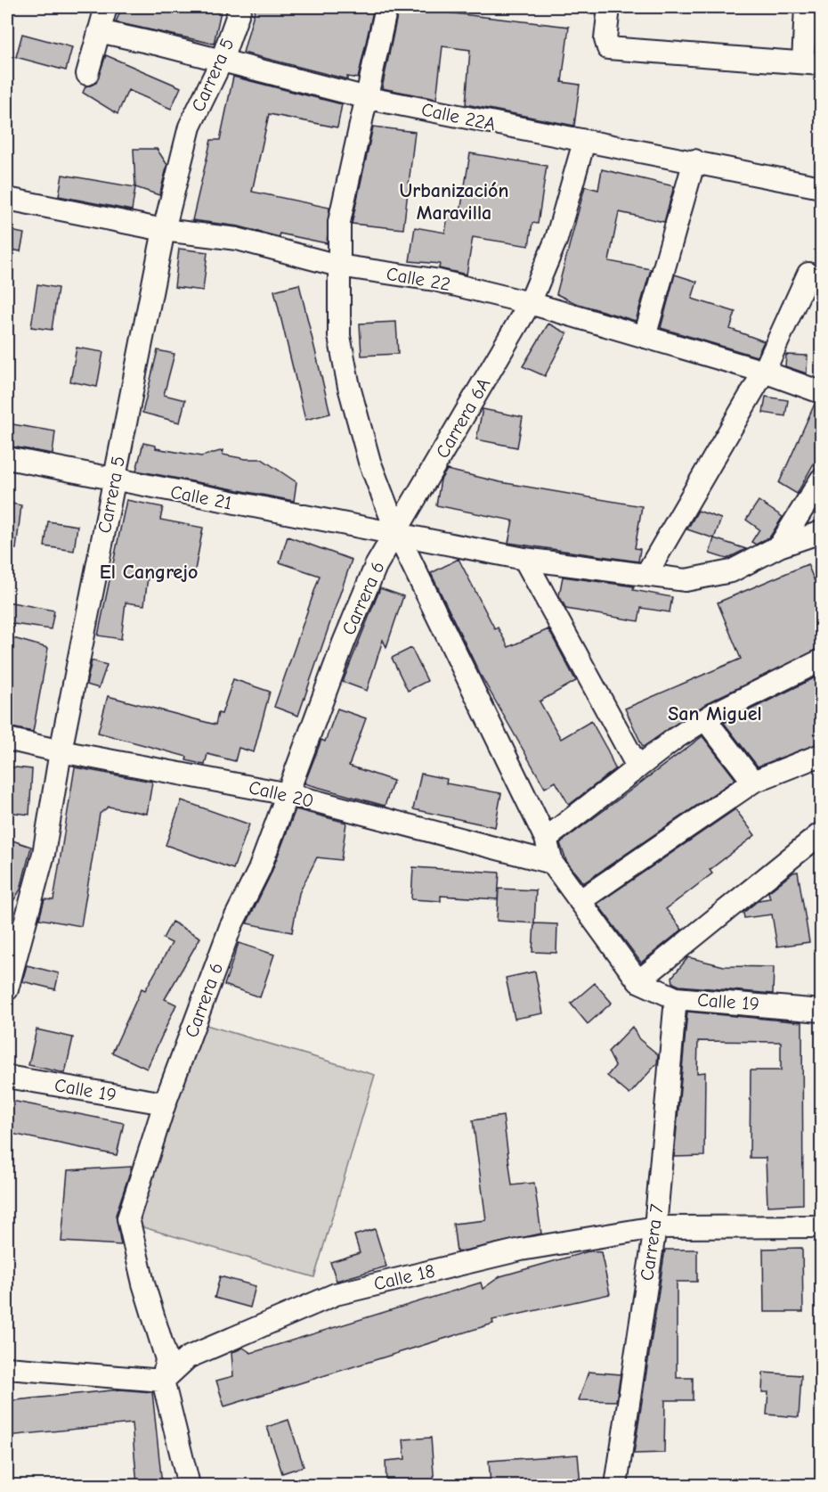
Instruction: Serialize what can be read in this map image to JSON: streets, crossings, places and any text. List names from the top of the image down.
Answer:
{
  "streets": {
    "street": [
      "Carrera 5",
      "Calle 22A",
      "Calle 22",
      "Carrera 6A",
      "Calle 21",
      "Carrera 6",
      "Calle 20",
      "Calle 19",
      "Carrera 7",
      "Calle 18"
    ]
  },
  "crossings": [
    ["Carrera 5", "Calle 22A"],
    ["Carrera 5", "Calle 22"],
    ["Carrera 5", "Calle 21"],
    ["Carrera 5", "Calle 20"],
    ["Calle 22A", "Carrera 6A"],
    ["Calle 22A", "Carrera 6"],
    ["Calle 22", "Carrera 6A"],
    ["Calle 22", "Carrera 6"],
    ["Carrera 6A", "Calle 21"],
    ["Carrera 6A", "Carrera 6"],
    ["Calle 21", "Carrera 6"],
    ["Carrera 6", "Calle 20"],
    ["Carrera 6", "Calle 19"],
    ["Carrera 6", "Calle 18"],
    ["Calle 19", "Carrera 7"],
    ["Carrera 7", "Calle 18"]
  ],
  "districts": ["Urbanización Maravilla", "El Cangrejo", "San Miguel"]
}
